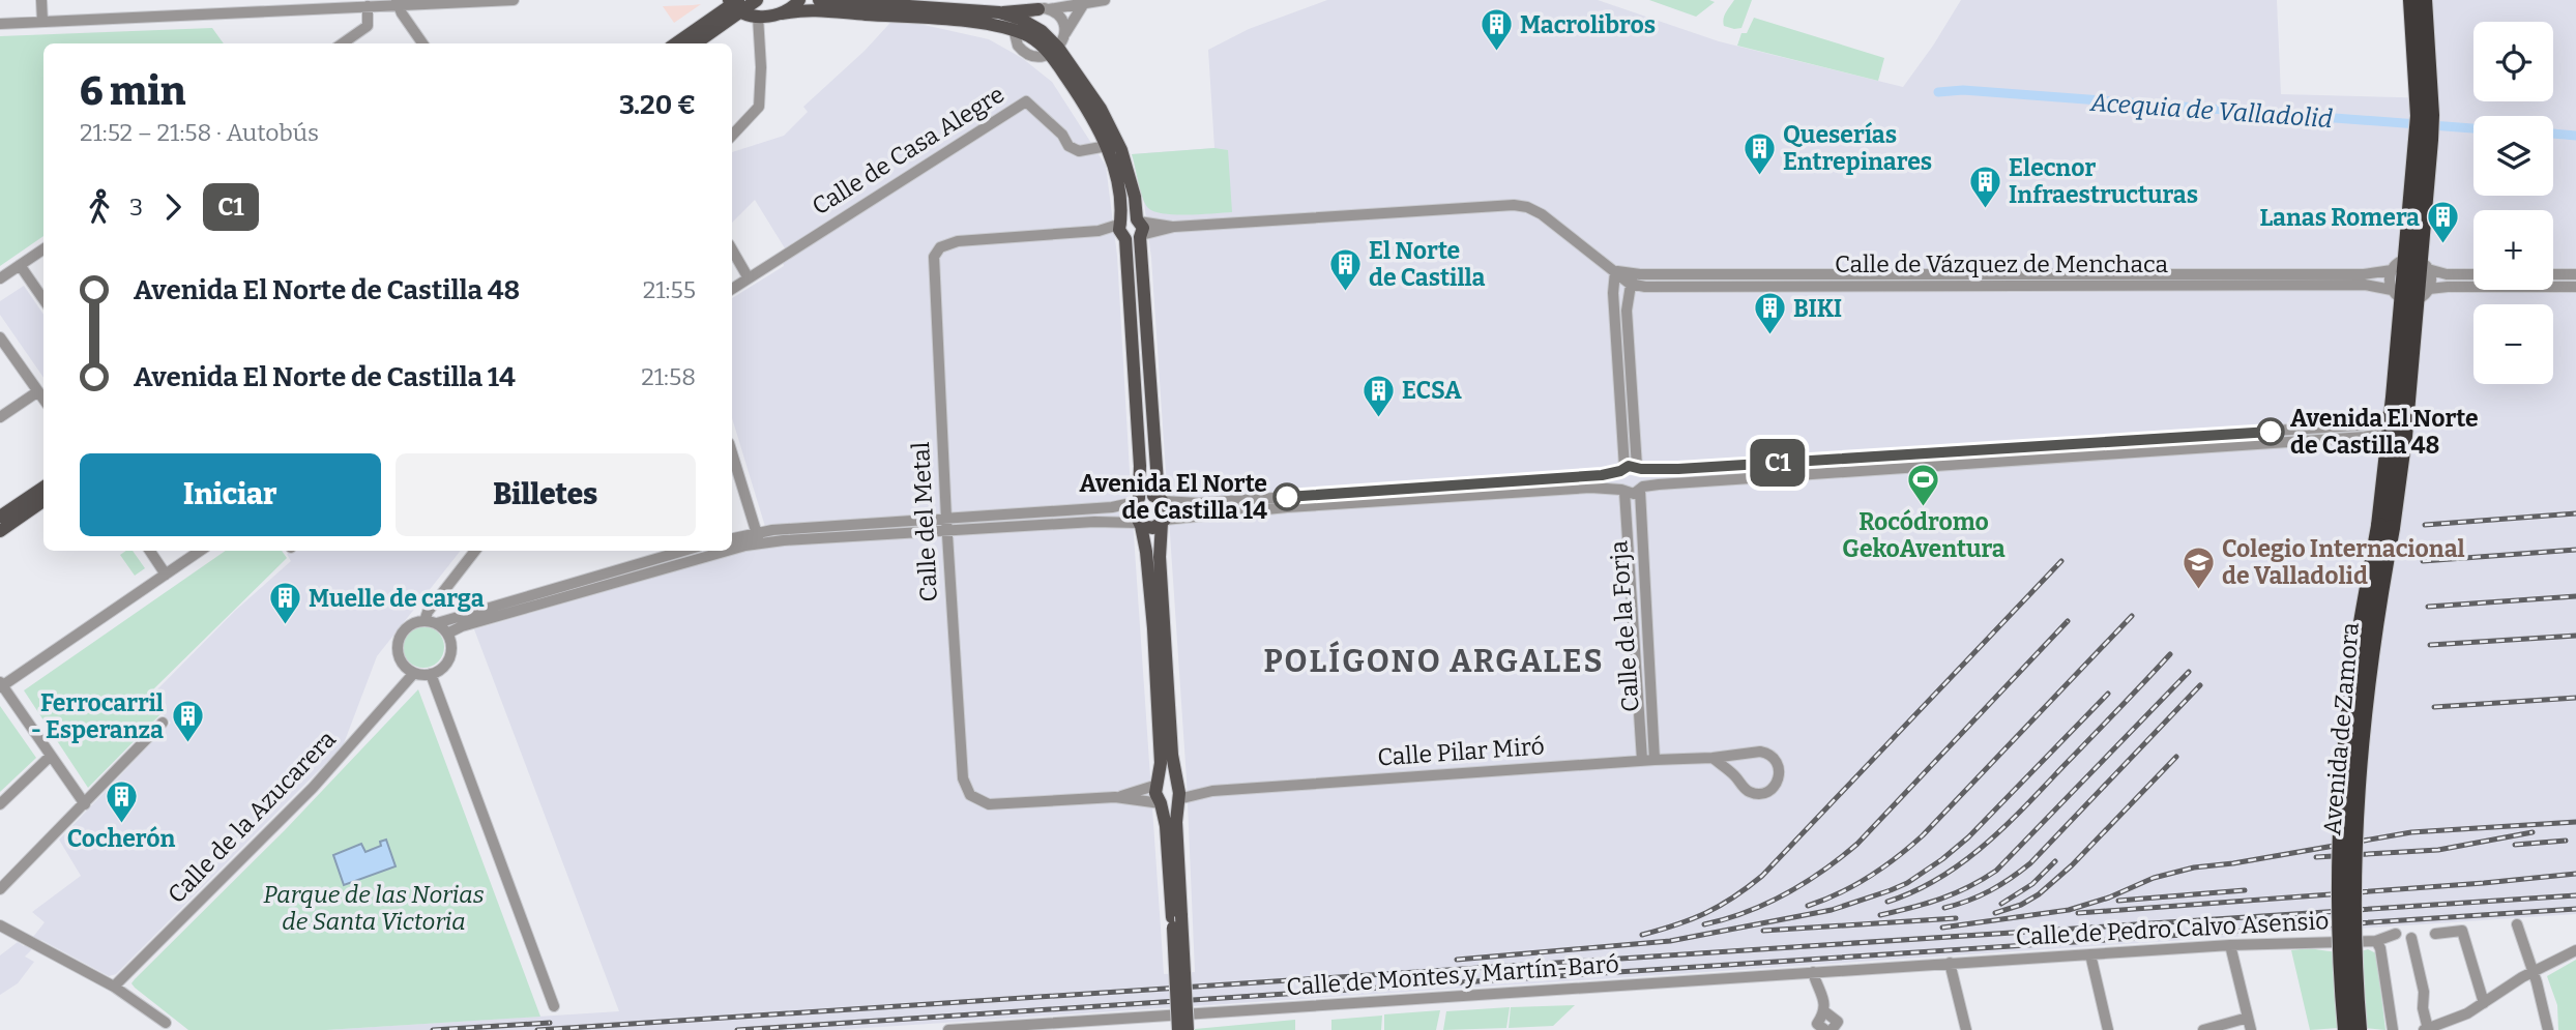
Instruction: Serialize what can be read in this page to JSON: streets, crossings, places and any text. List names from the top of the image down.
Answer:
{
  "streets": {
    "highway": ["Avenida de Zamora"],
    "street": [
      "Calle de Casa Alegre",
      "Calle de Vázquez de Menchaca",
      "Calle del Metal",
      "Calle de la Forja",
      "Calle Pilar Miró",
      "Calle de la Azucarera",
      "Calle de Pedro Calvo Asensio",
      "Calle de Montes y Martín-Baró"
    ]
  },
  "crossings": [
    ["Calle de Vázquez de Menchaca", "Avenida de Zamora"],
    ["Calle de la Forja", "Calle Pilar Miró"],
    ["Calle de Pedro Calvo Asensio", "Calle de Montes y Martín-Baró"]
  ],
  "districts": ["POLÍGONO ARGALES"],
  "water": ["Acequia de Valladolid"],
  "parks": ["Parque de las Norias de Santa Victoria"],
  "places": {
    "building": [
      "Macrolibros",
      "Queserías Entrepinares",
      "Elecnor Infraestructuras",
      "Lanas Romera",
      "El Norte de Castilla",
      "BIKI",
      "ECSA",
      "Muelle de carga",
      "Ferrocarril - Esperanza",
      "Cocherón"
    ],
    "other": ["Avenida El Norte de Castilla 48", "Avenida El Norte de Castilla 14"],
    "sports": ["Rocódromo GekoAventura"],
    "school or university": ["Colegio Internacional de Valladolid"]
  },
  "lines": ["bus line C1"],
  "page": {
    "on_map": "C1",
    "map_buttons": ["+", "−"],
    "heading": ["6 min", "21:52 – 21:58 · Autobús", "3.20 €"],
    "legs": ["3", "C1"],
    "list": [
      {
        "name": "Avenida El Norte de Castilla 48",
        "value": "21:55"
      },
      {
        "name": "Avenida El Norte de Castilla 14",
        "value": "21:58"
      }
    ],
    "buttons": ["Iniciar", "Billetes"]
  }
}
